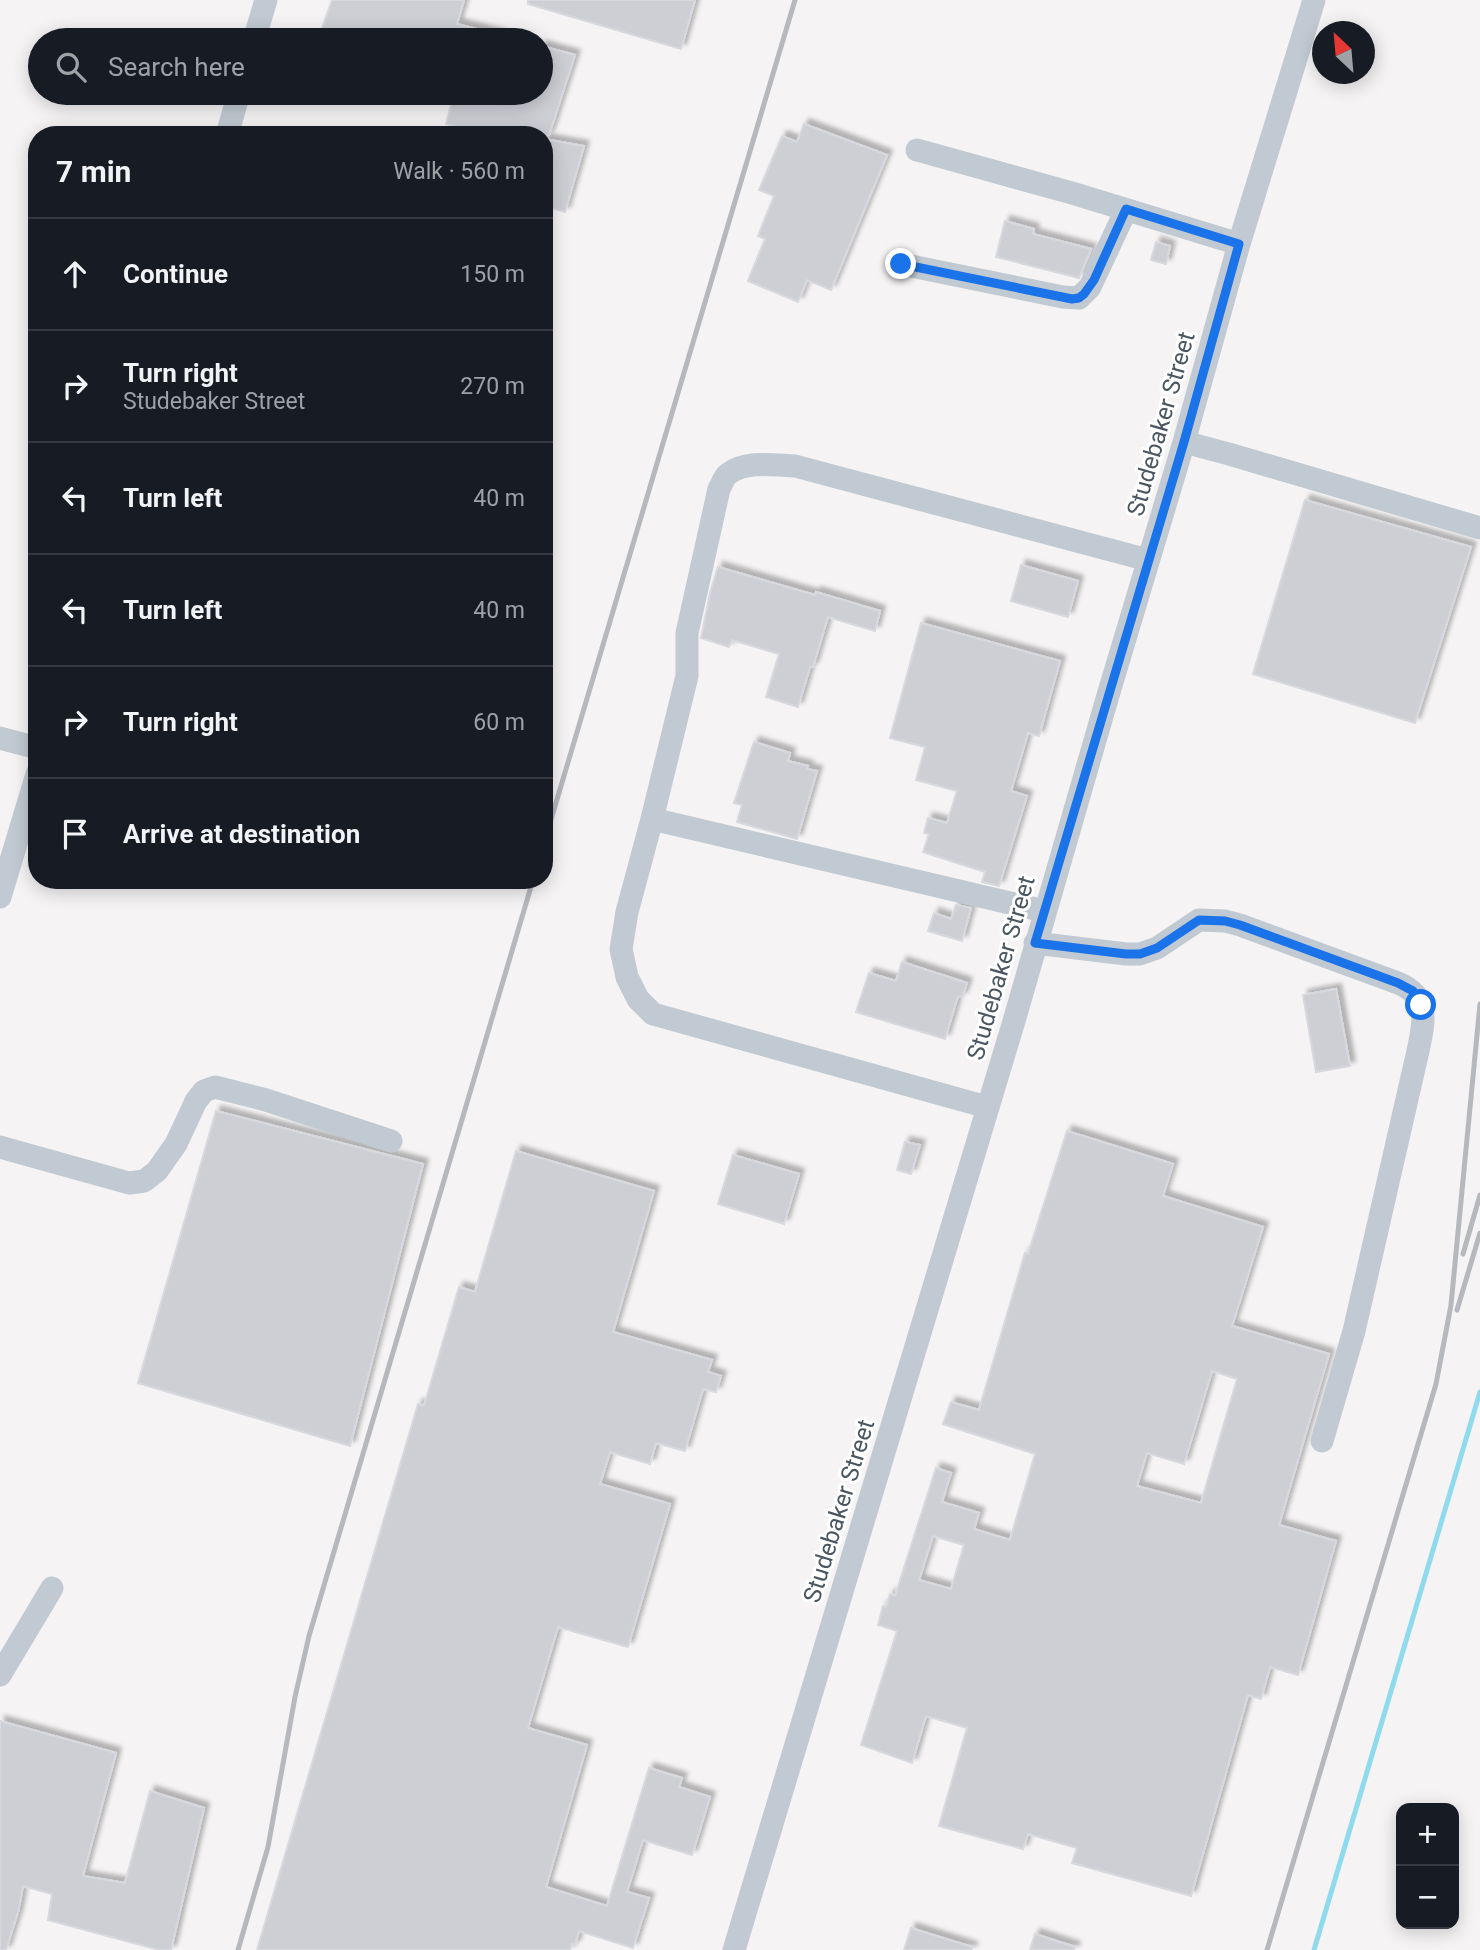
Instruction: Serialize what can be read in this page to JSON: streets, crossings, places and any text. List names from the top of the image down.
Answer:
{
  "streets": {
    "lane": ["Studebaker Street"]
  },
  "north": "top left",
  "page": {
    "search": "Search here",
    "heading": ["7 min", "Walk · 560 m"],
    "list": [
      ["Continue", "150 m"],
      ["Turn right", "Studebaker Street", "270 m"],
      ["Turn left", "40 m"],
      ["Turn left", "40 m"],
      ["Turn right", "60 m"],
      "Arrive at destination"
    ],
    "map_buttons": ["+", "−"]
  }
}
